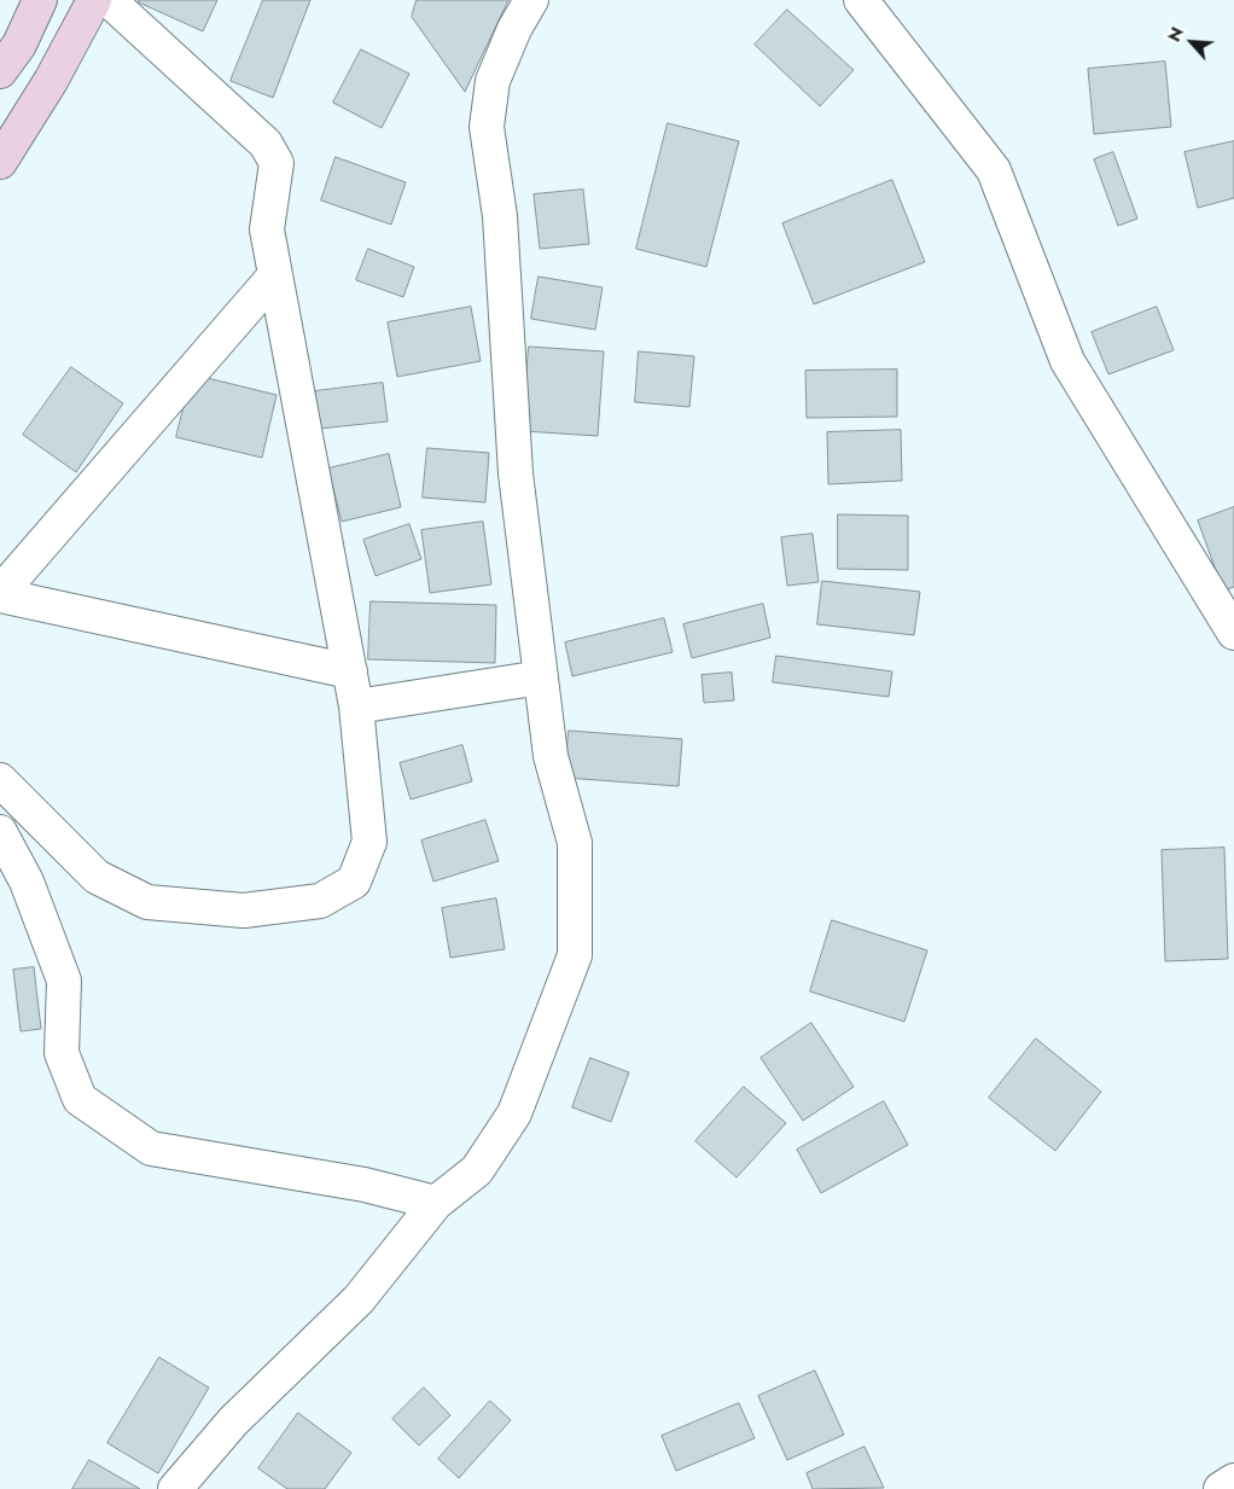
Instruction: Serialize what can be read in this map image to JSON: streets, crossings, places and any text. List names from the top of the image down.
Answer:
{
  "north": "top left"
}
